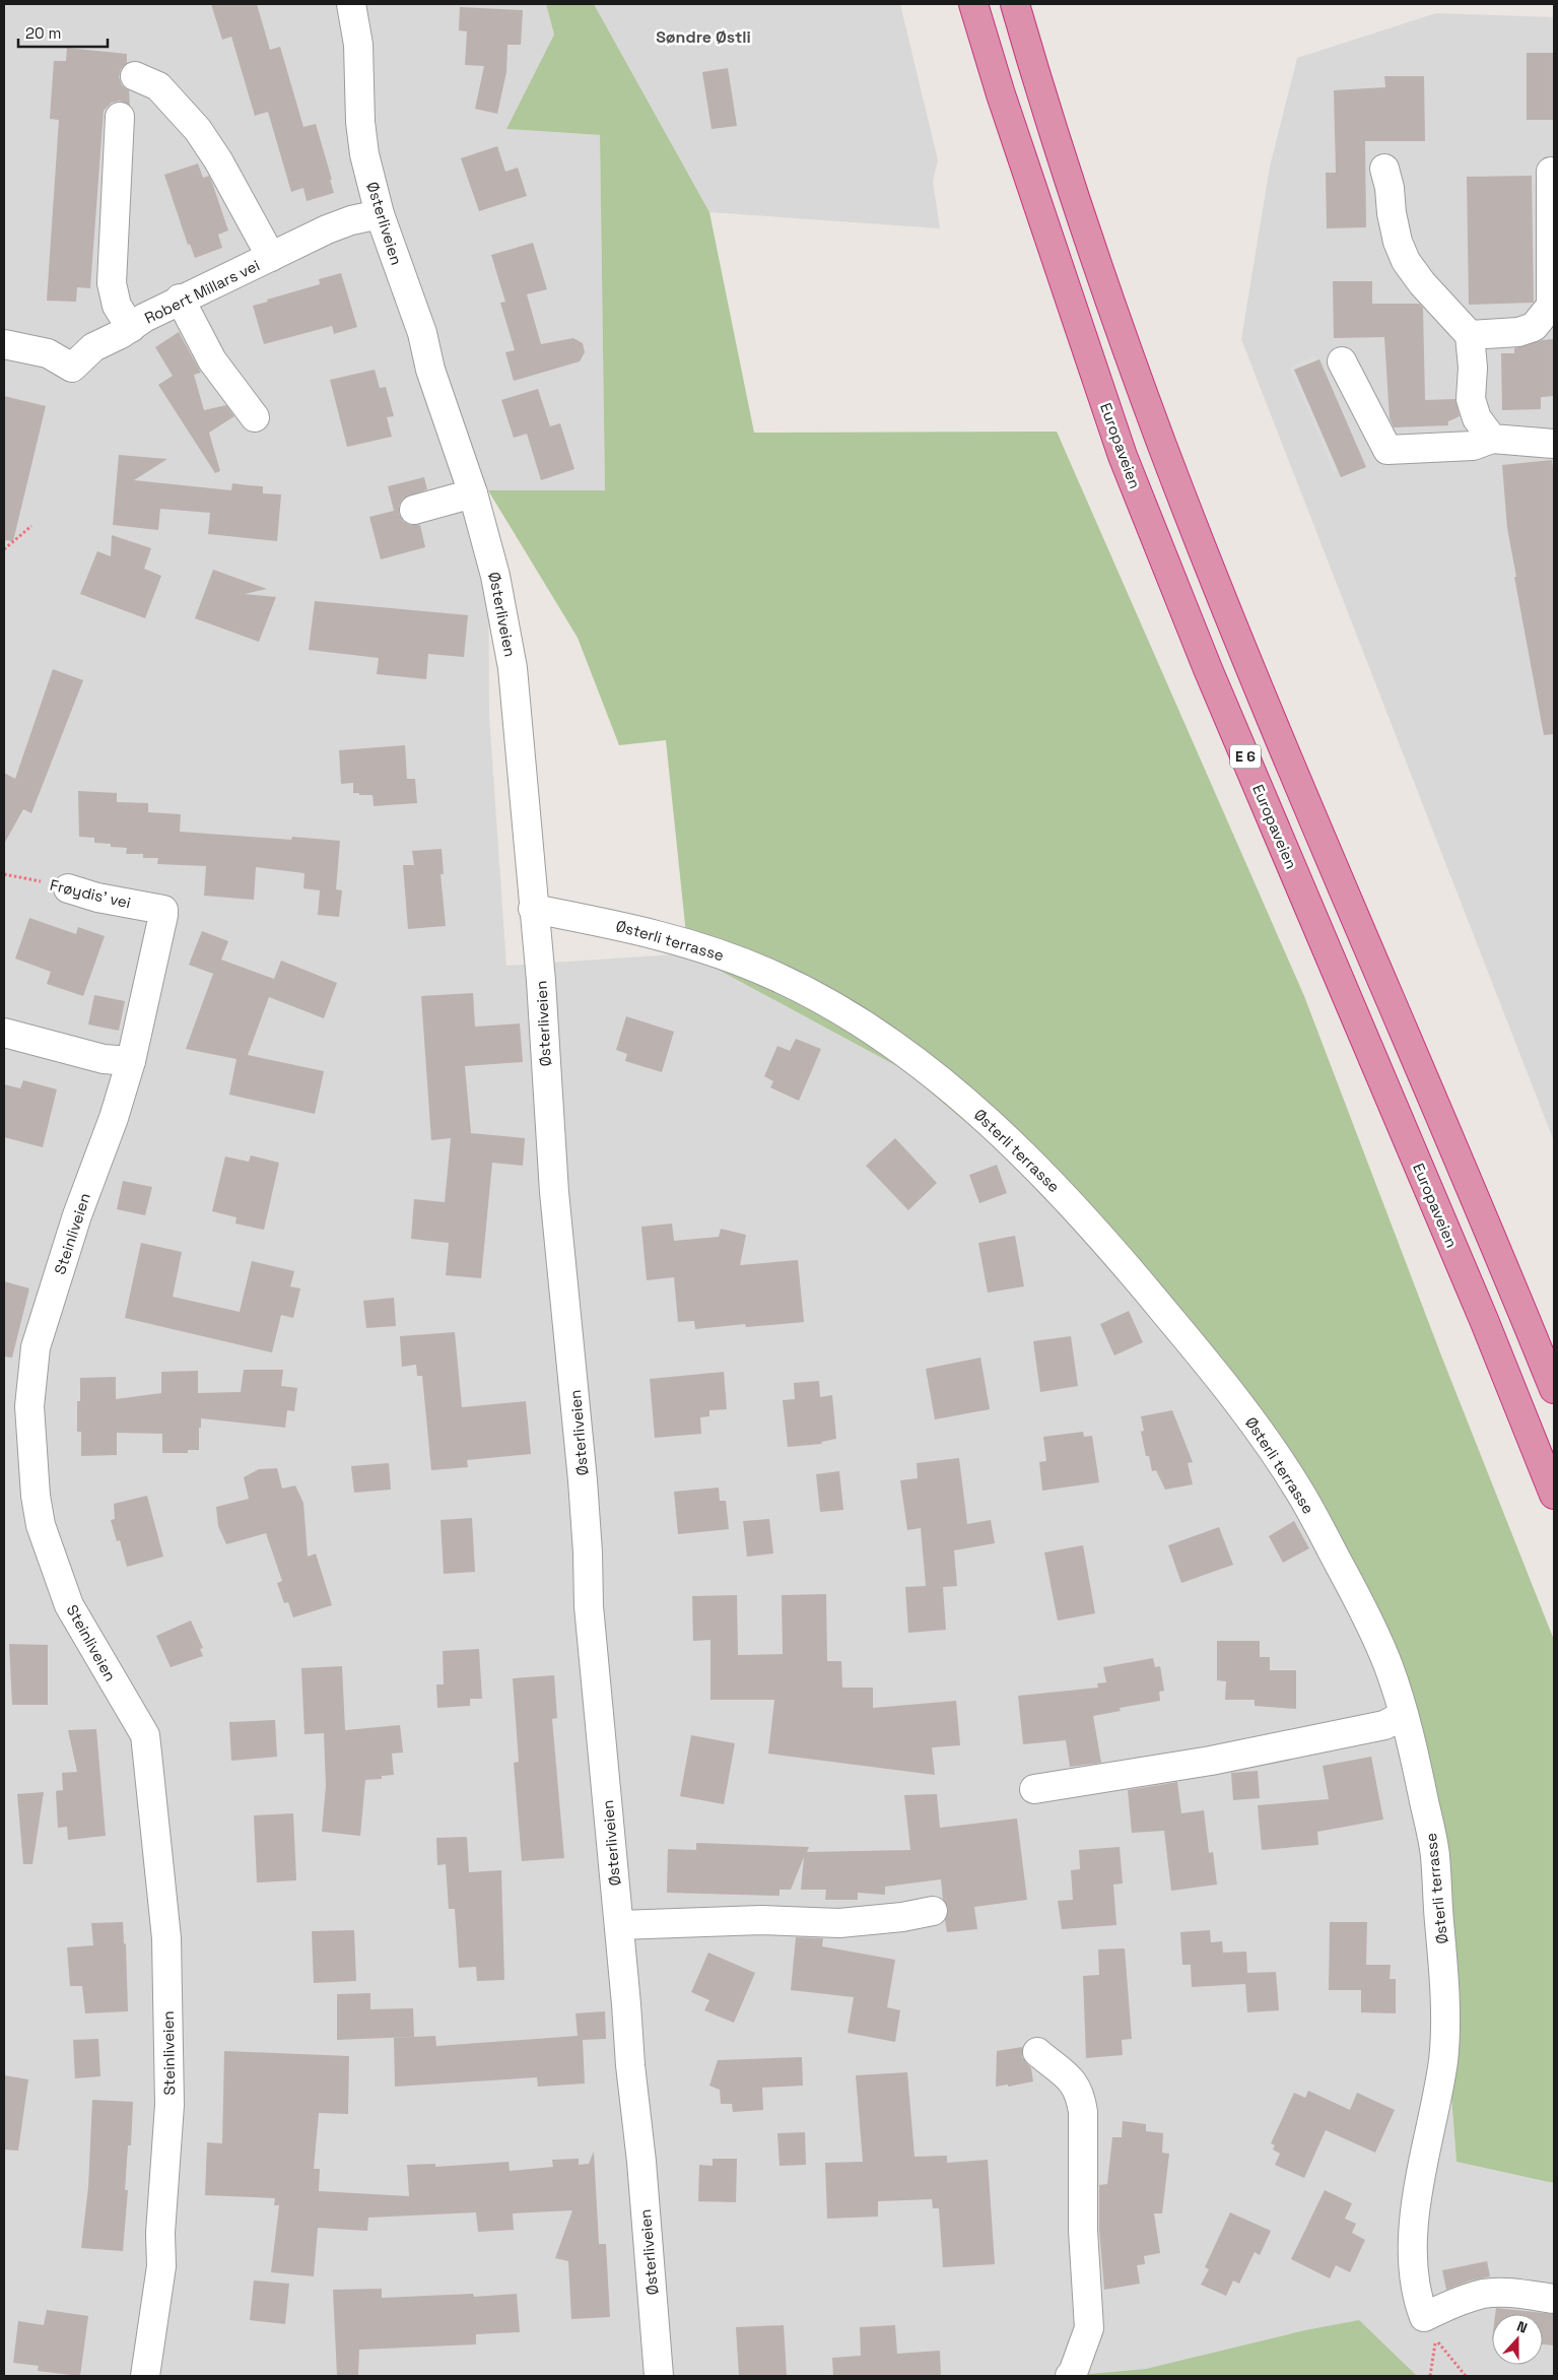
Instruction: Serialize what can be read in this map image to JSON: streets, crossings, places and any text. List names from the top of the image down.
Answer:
{
  "streets": {
    "highway": ["Europaveien", "E 6"],
    "street": [
      "Østerliveien",
      "Robert Millars vei",
      "Frøydis' vei",
      "Østerli terrasse",
      "Steinliveien"
    ]
  },
  "crossings": [
    ["Østerliveien", "Robert Millars vei"],
    ["Østerliveien", "Østerli terrasse"],
    ["Frøydis' vei", "Steinliveien"]
  ],
  "districts": ["Søndre Østli"],
  "scale_bar": "20 m",
  "north": "top"
}
